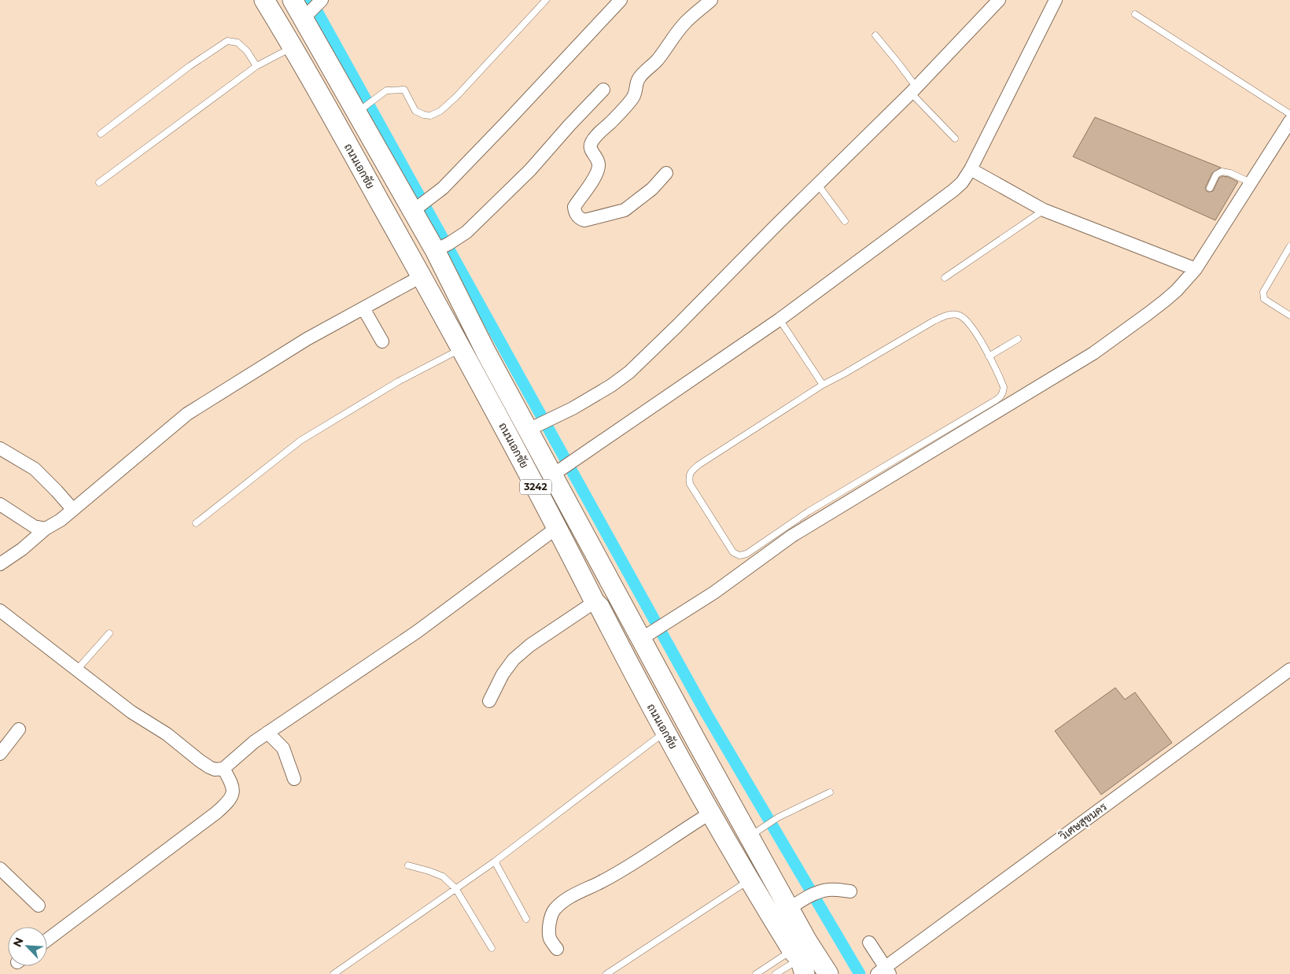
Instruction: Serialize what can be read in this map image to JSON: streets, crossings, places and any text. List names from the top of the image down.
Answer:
{
  "streets": {
    "main road": ["ถนนเอกชัย", "3242"],
    "street": ["วิเศษสุขนคร"]
  },
  "north": "top left"
}
